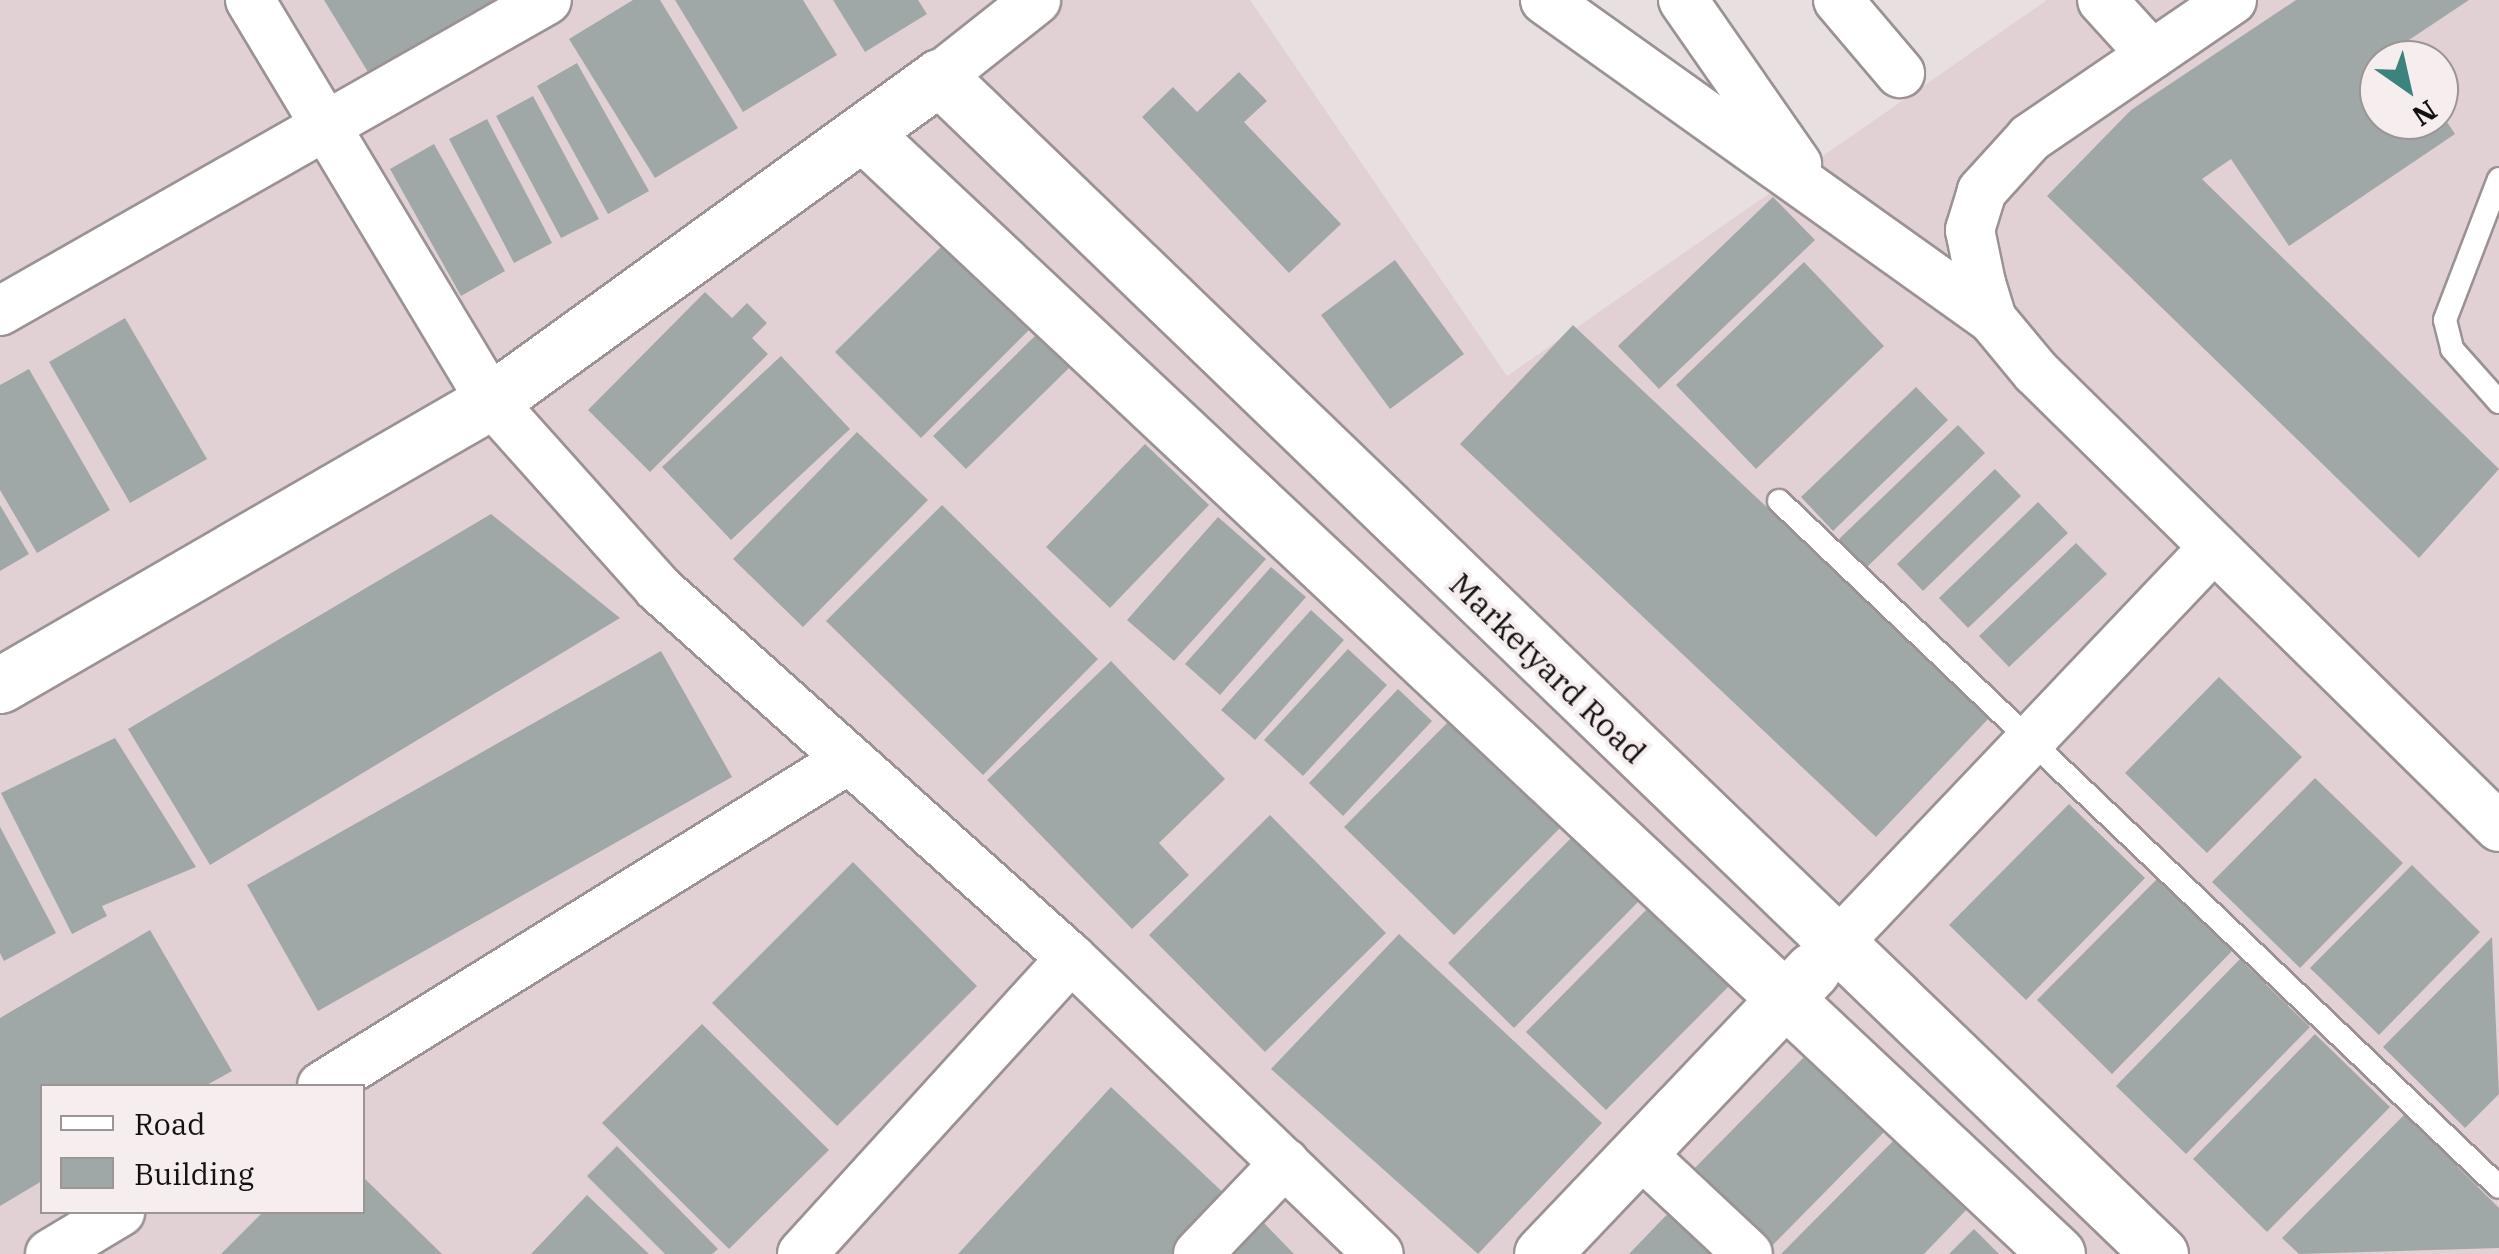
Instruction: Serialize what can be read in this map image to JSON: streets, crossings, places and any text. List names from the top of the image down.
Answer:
{
  "streets": {
    "street": ["Marketyard Road"]
  },
  "legend": ["Road", "Building"],
  "north": "bottom right"
}
